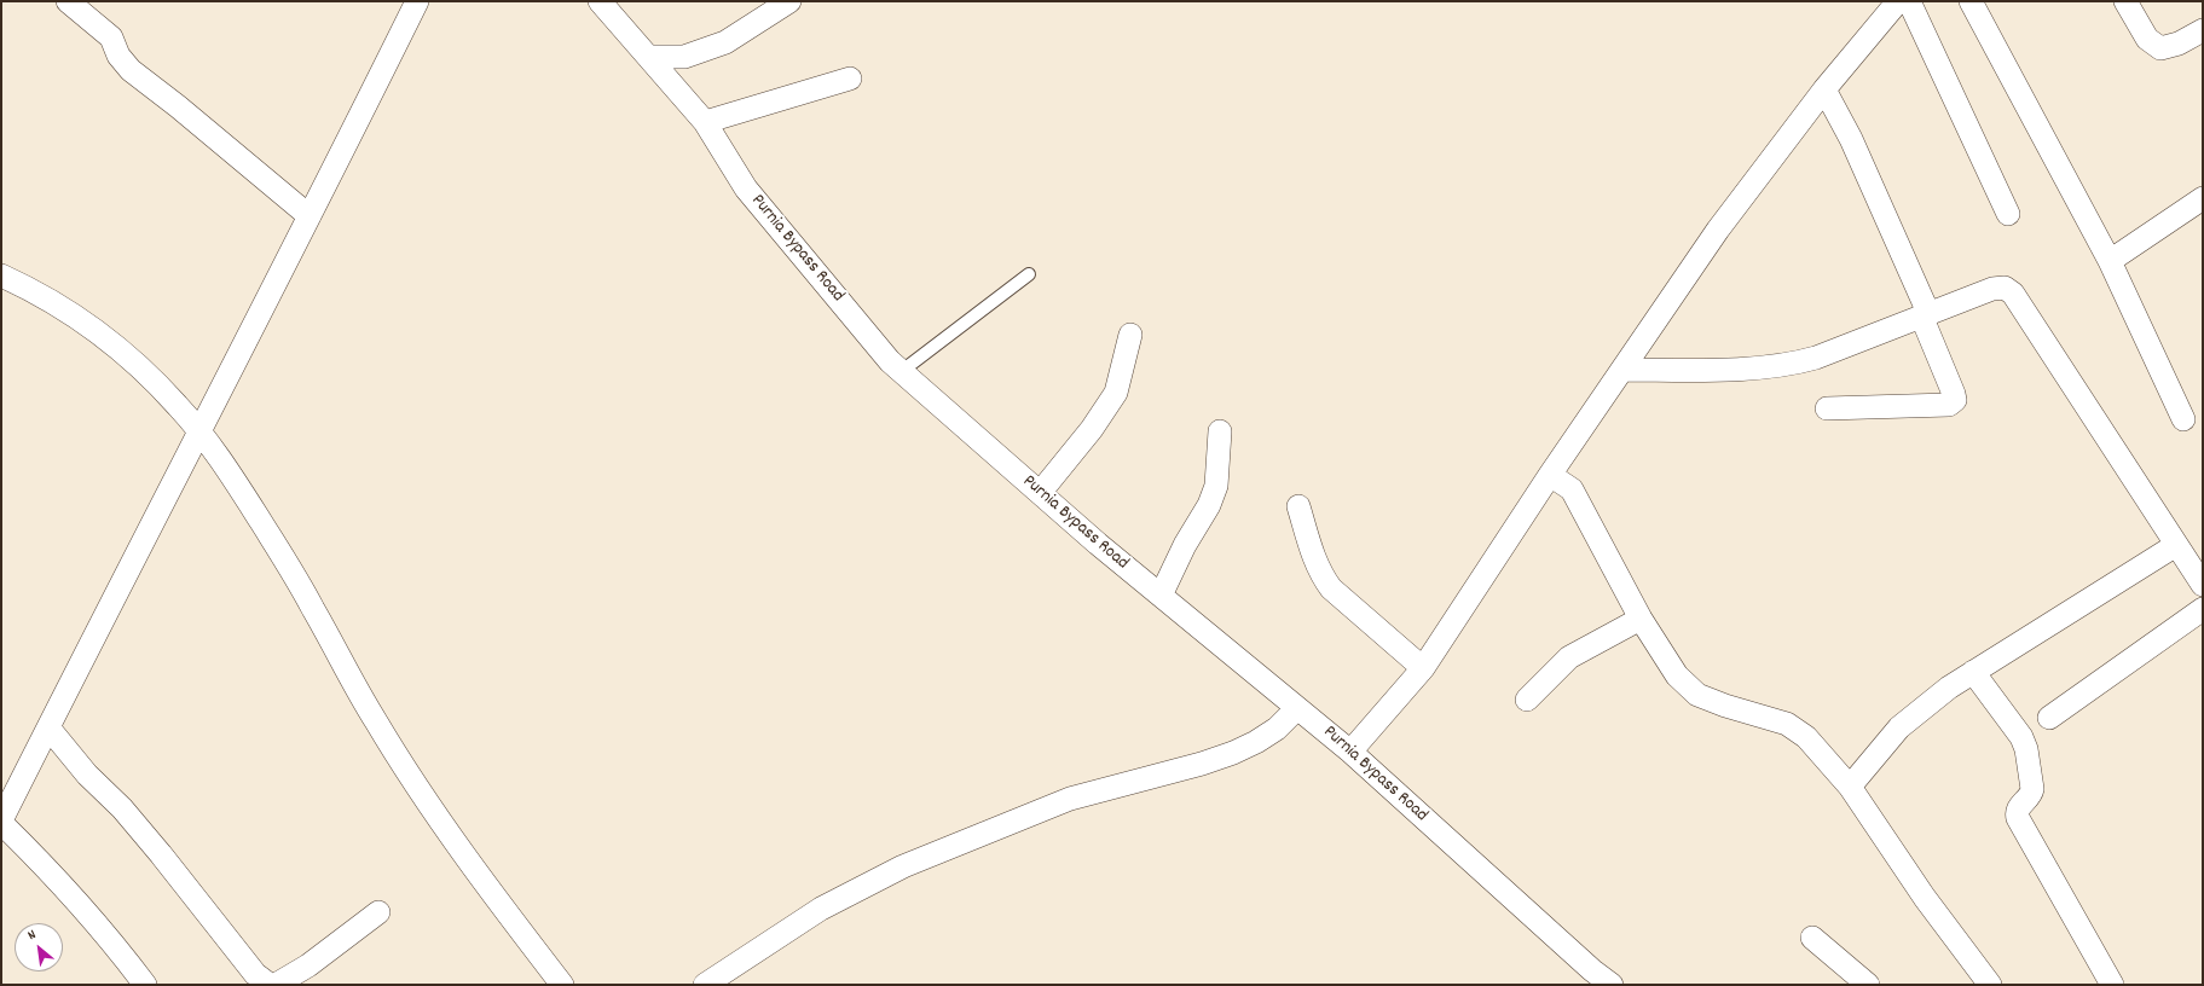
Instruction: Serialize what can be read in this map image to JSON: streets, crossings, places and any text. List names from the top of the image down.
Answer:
{
  "streets": {
    "street": ["Purnia Bypass Road"]
  },
  "north": "top left"
}
